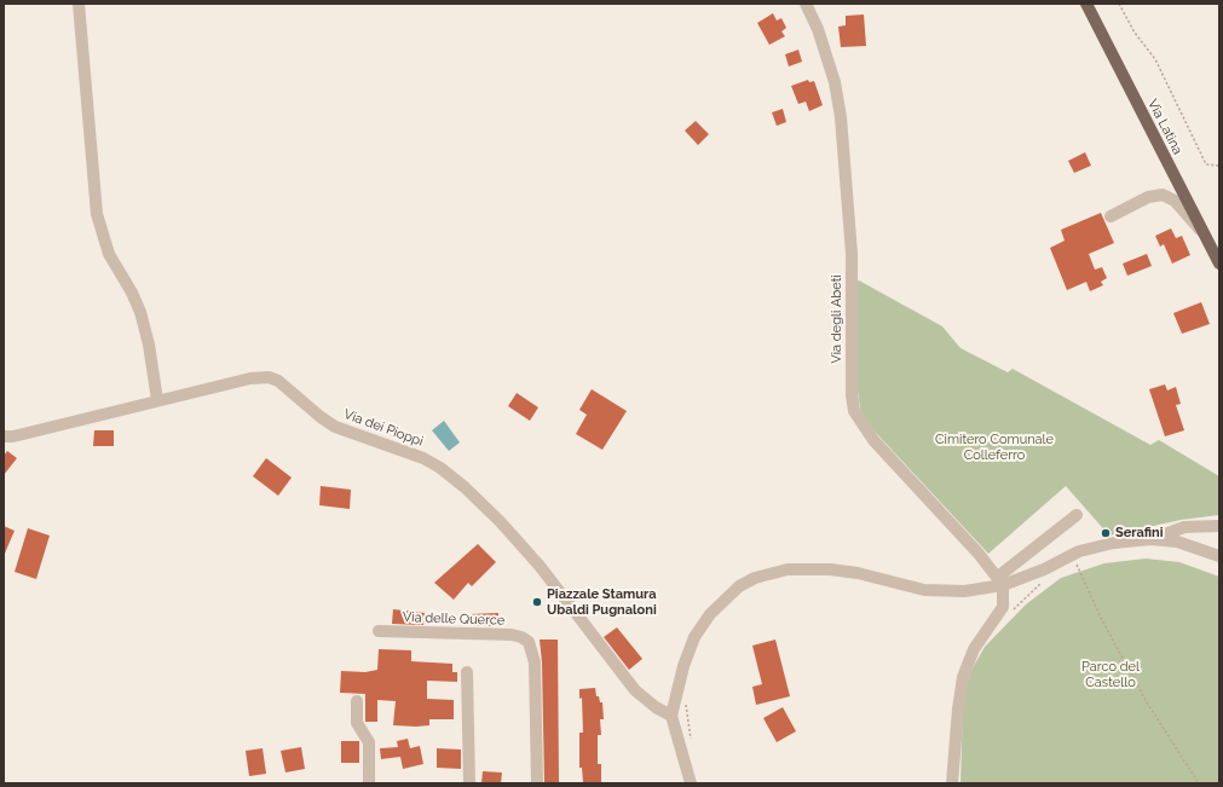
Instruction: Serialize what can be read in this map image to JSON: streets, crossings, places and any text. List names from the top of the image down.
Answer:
{
  "streets": {
    "main road": ["Via Latina"],
    "street": ["Via degli Abeti", "Via dei Pioppi", "Via delle Querce"]
  },
  "parks": ["Cimitero Comunale Colleferro", "Parco del Castello"],
  "places": ["Serafini", "Piazzale Stamura Ubaldi Pugnaloni"]
}
